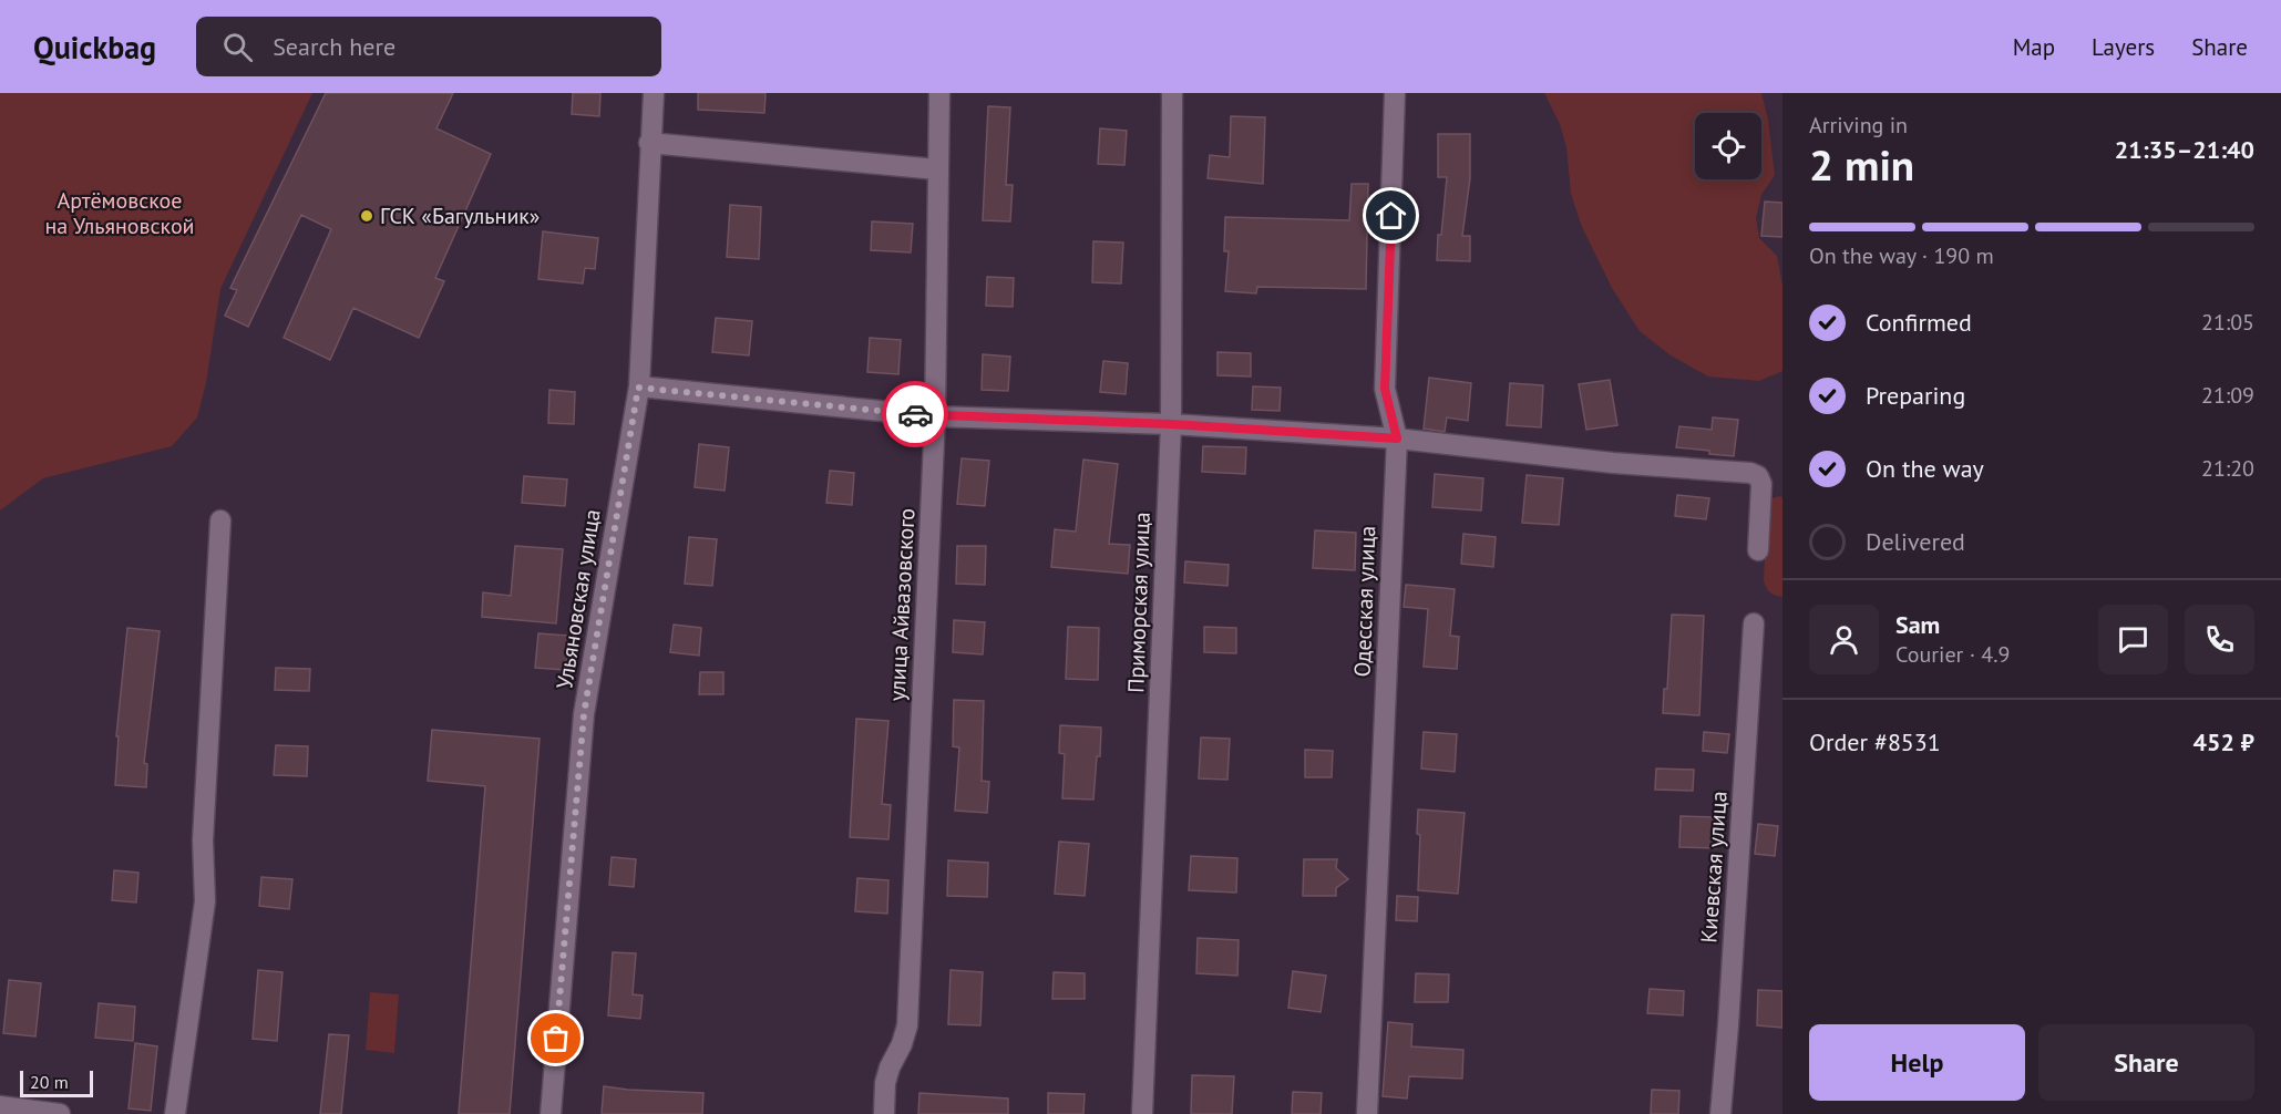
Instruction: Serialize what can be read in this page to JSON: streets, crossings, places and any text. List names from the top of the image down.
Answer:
{
  "streets": {
    "street": [
      "Ульяновская улица",
      "Одесская улица",
      "Приморская улица",
      "улица Айвазовского",
      "Киевская улица"
    ]
  },
  "parks": ["Артёмовское на Ульяновской"],
  "places": ["ГСК «Багульник»"],
  "scale_bar": "20 m",
  "page": {
    "header": "Quickbag",
    "search": "Search here",
    "nav": ["Map", "Layers", "Share"],
    "heading": ["2 min", "Arriving in", "21:35–21:40"],
    "panel": [
      "Sam",
      "Courier · 4.9",
      "Order #8531",
      "452 ₽"
    ],
    "bar": "On the way · 190 m",
    "list": [
      ["Confirmed", "21:05"],
      ["Preparing", "21:09"],
      ["On the way", "21:20"],
      "Delivered"
    ],
    "buttons": ["Help", "Share"],
    "scale": "20 m"
  }
}
